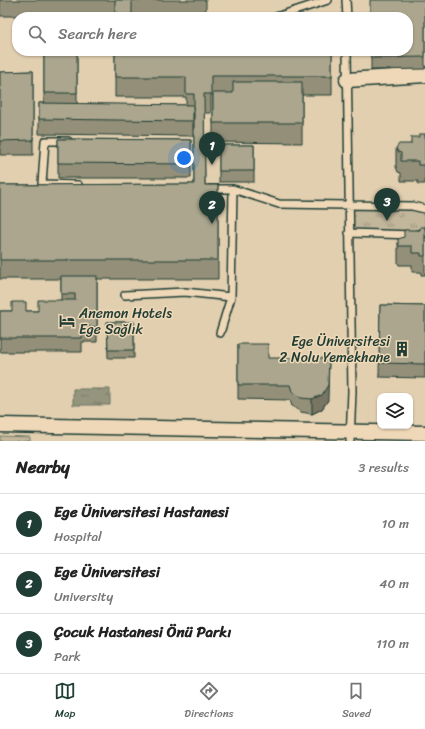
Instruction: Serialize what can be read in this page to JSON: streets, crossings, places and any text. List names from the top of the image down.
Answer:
{
  "places": {
    "hotel": ["Anemon Hotels Ege Sağlık"],
    "building": ["Ege Üniversitesi 2 Nolu Yemekhane"]
  },
  "page": {
    "search": "Search here",
    "pins": ["1", "3", "2"],
    "heading": ["Nearby", "3 results"],
    "list": [
      {
        "mark": "1",
        "name": "Ege Üniversitesi Hastanesi",
        "note": "Hospital",
        "value": "10 m"
      },
      {
        "mark": "2",
        "name": "Ege Üniversitesi",
        "note": "University",
        "value": "40 m"
      },
      {
        "mark": "3",
        "name": "Çocuk Hastanesi Önü Parkı",
        "note": "Park",
        "value": "110 m"
      }
    ],
    "nav": ["Map", "Directions", "Saved"]
  }
}
